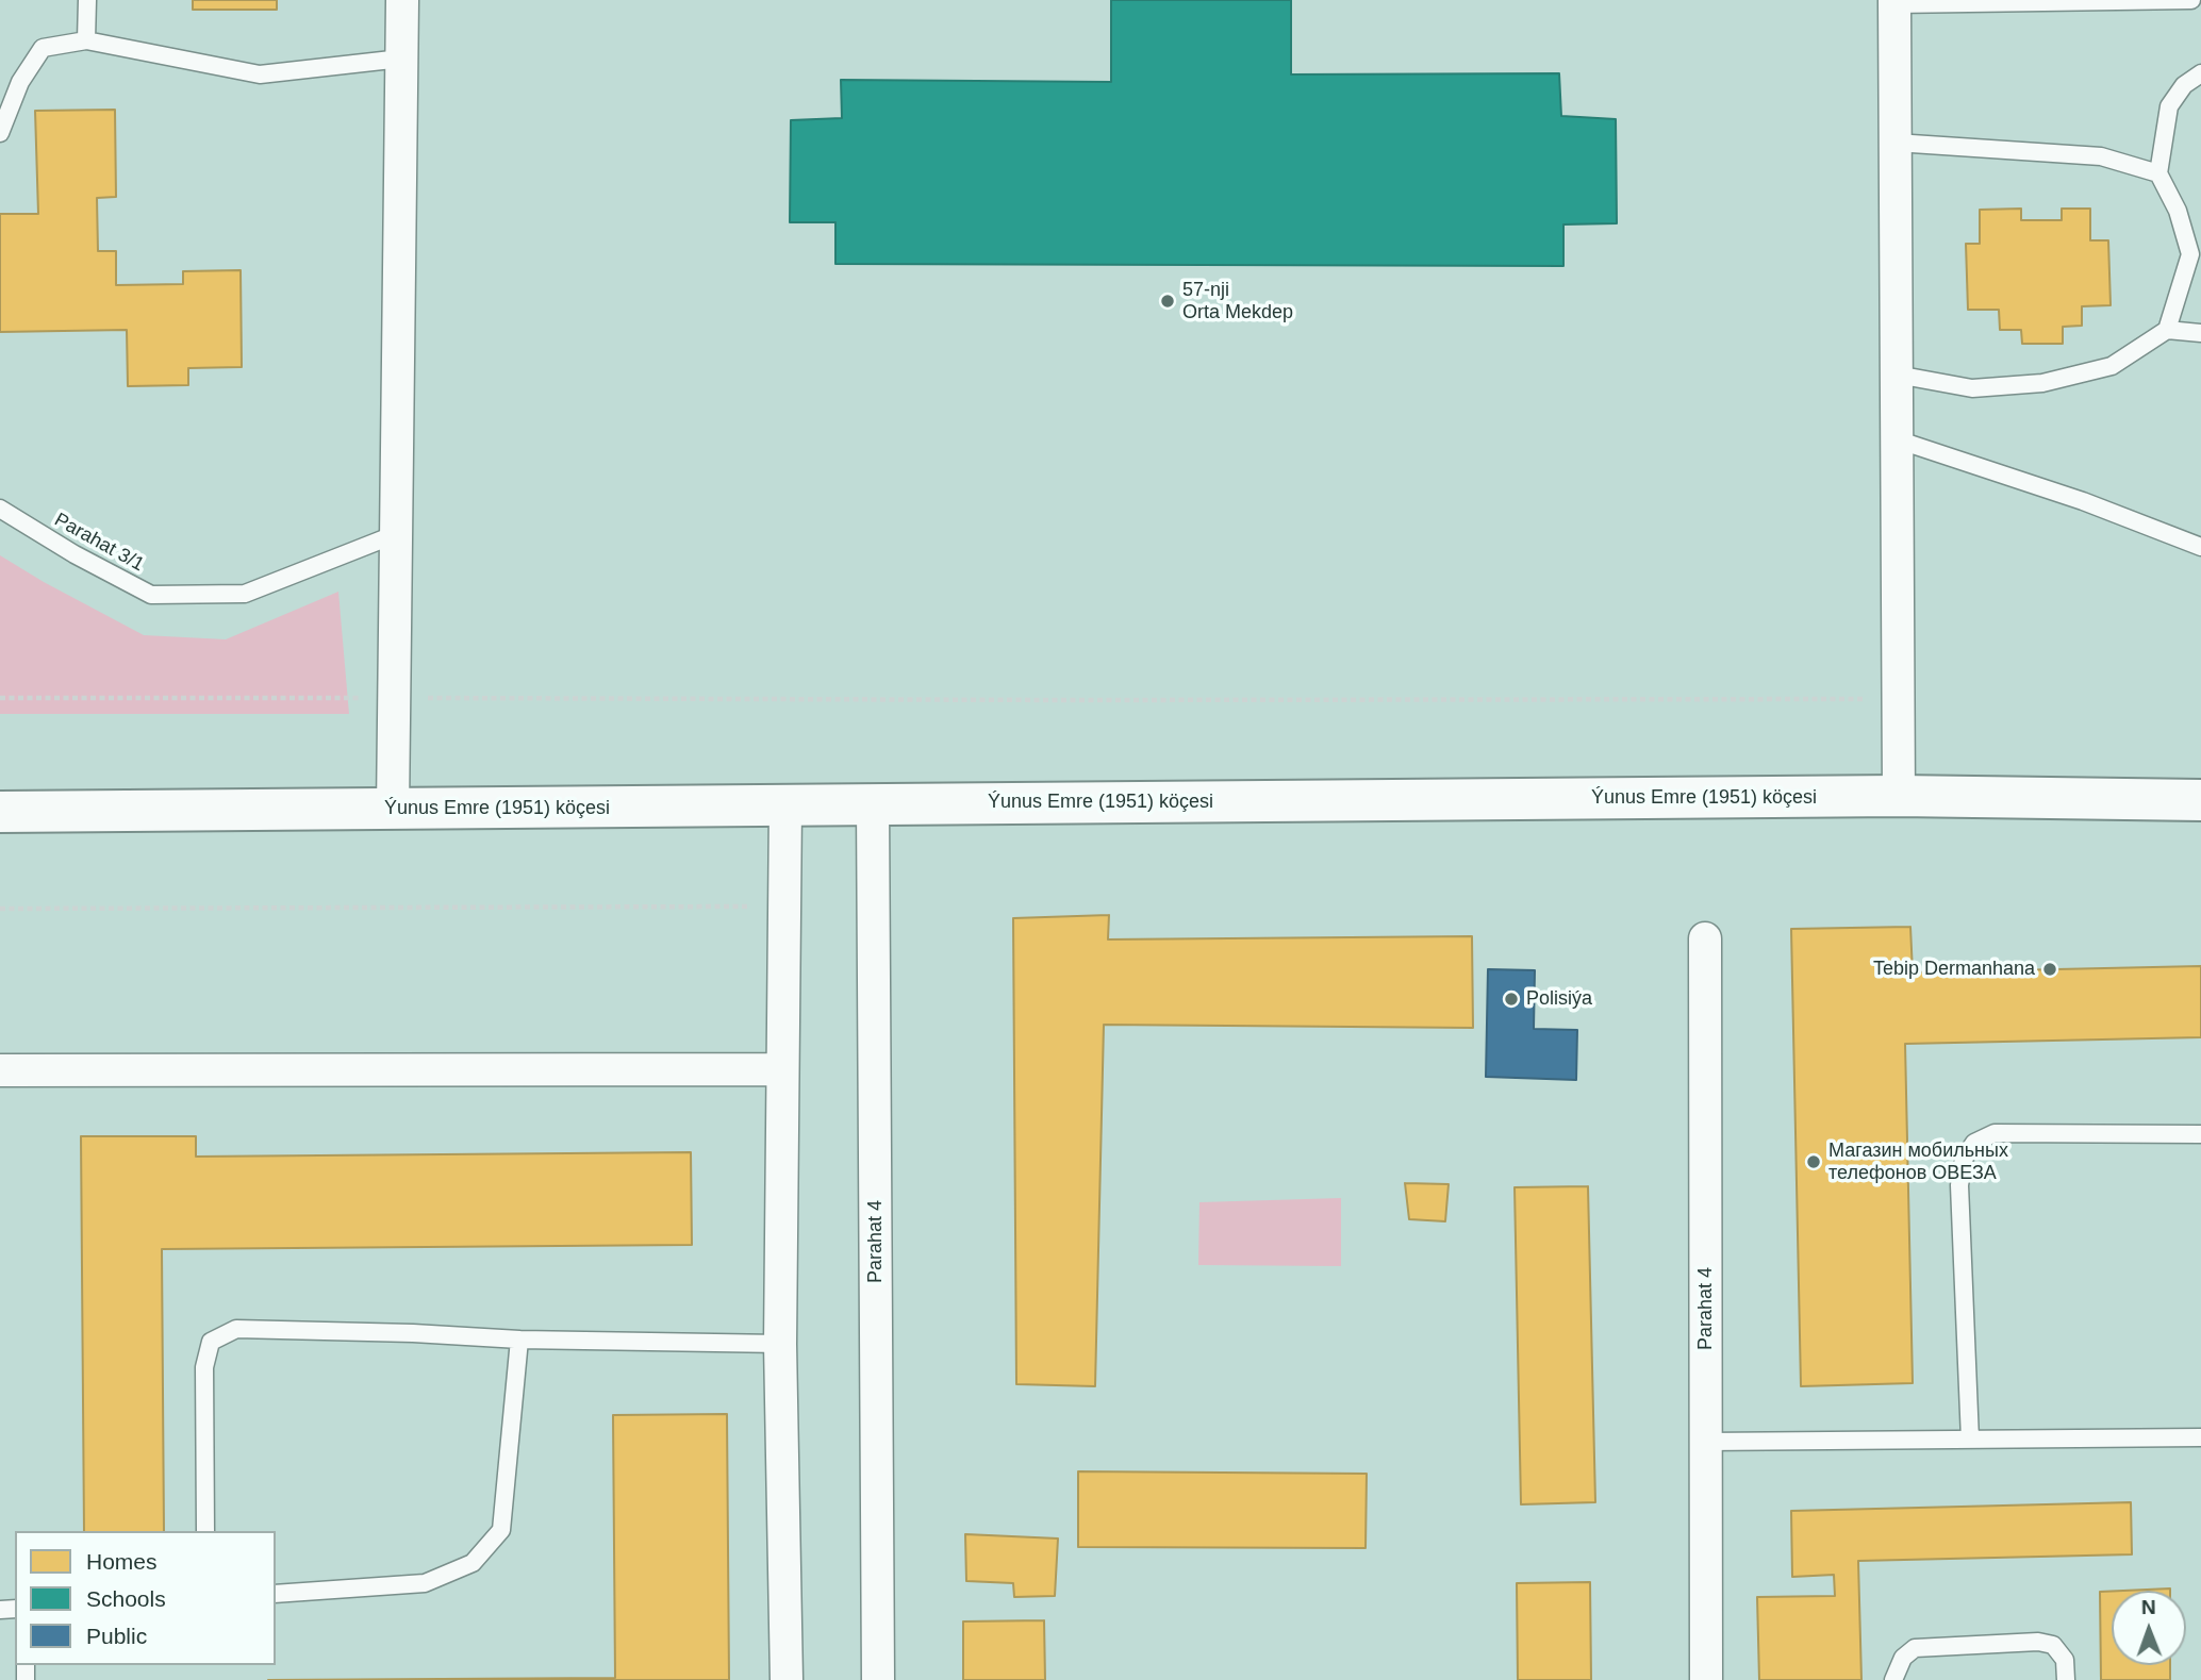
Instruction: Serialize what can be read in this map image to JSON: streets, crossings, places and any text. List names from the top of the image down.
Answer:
{
  "streets": {
    "street": ["Ýunus Emre (1951) köçesi", "Parahat 4"],
    "lane": ["Parahat 3/1"]
  },
  "crossings": [
    ["Ýunus Emre (1951) köçesi", "Parahat 4"]
  ],
  "places": [
    "57-nji Orta Mekdep",
    "Tebip Dermanhana",
    "Polisiýa",
    "Магазин мобильных телефонов ОВЕЗА"
  ],
  "legend": ["Homes", "Schools", "Public"],
  "north": "top"
}
